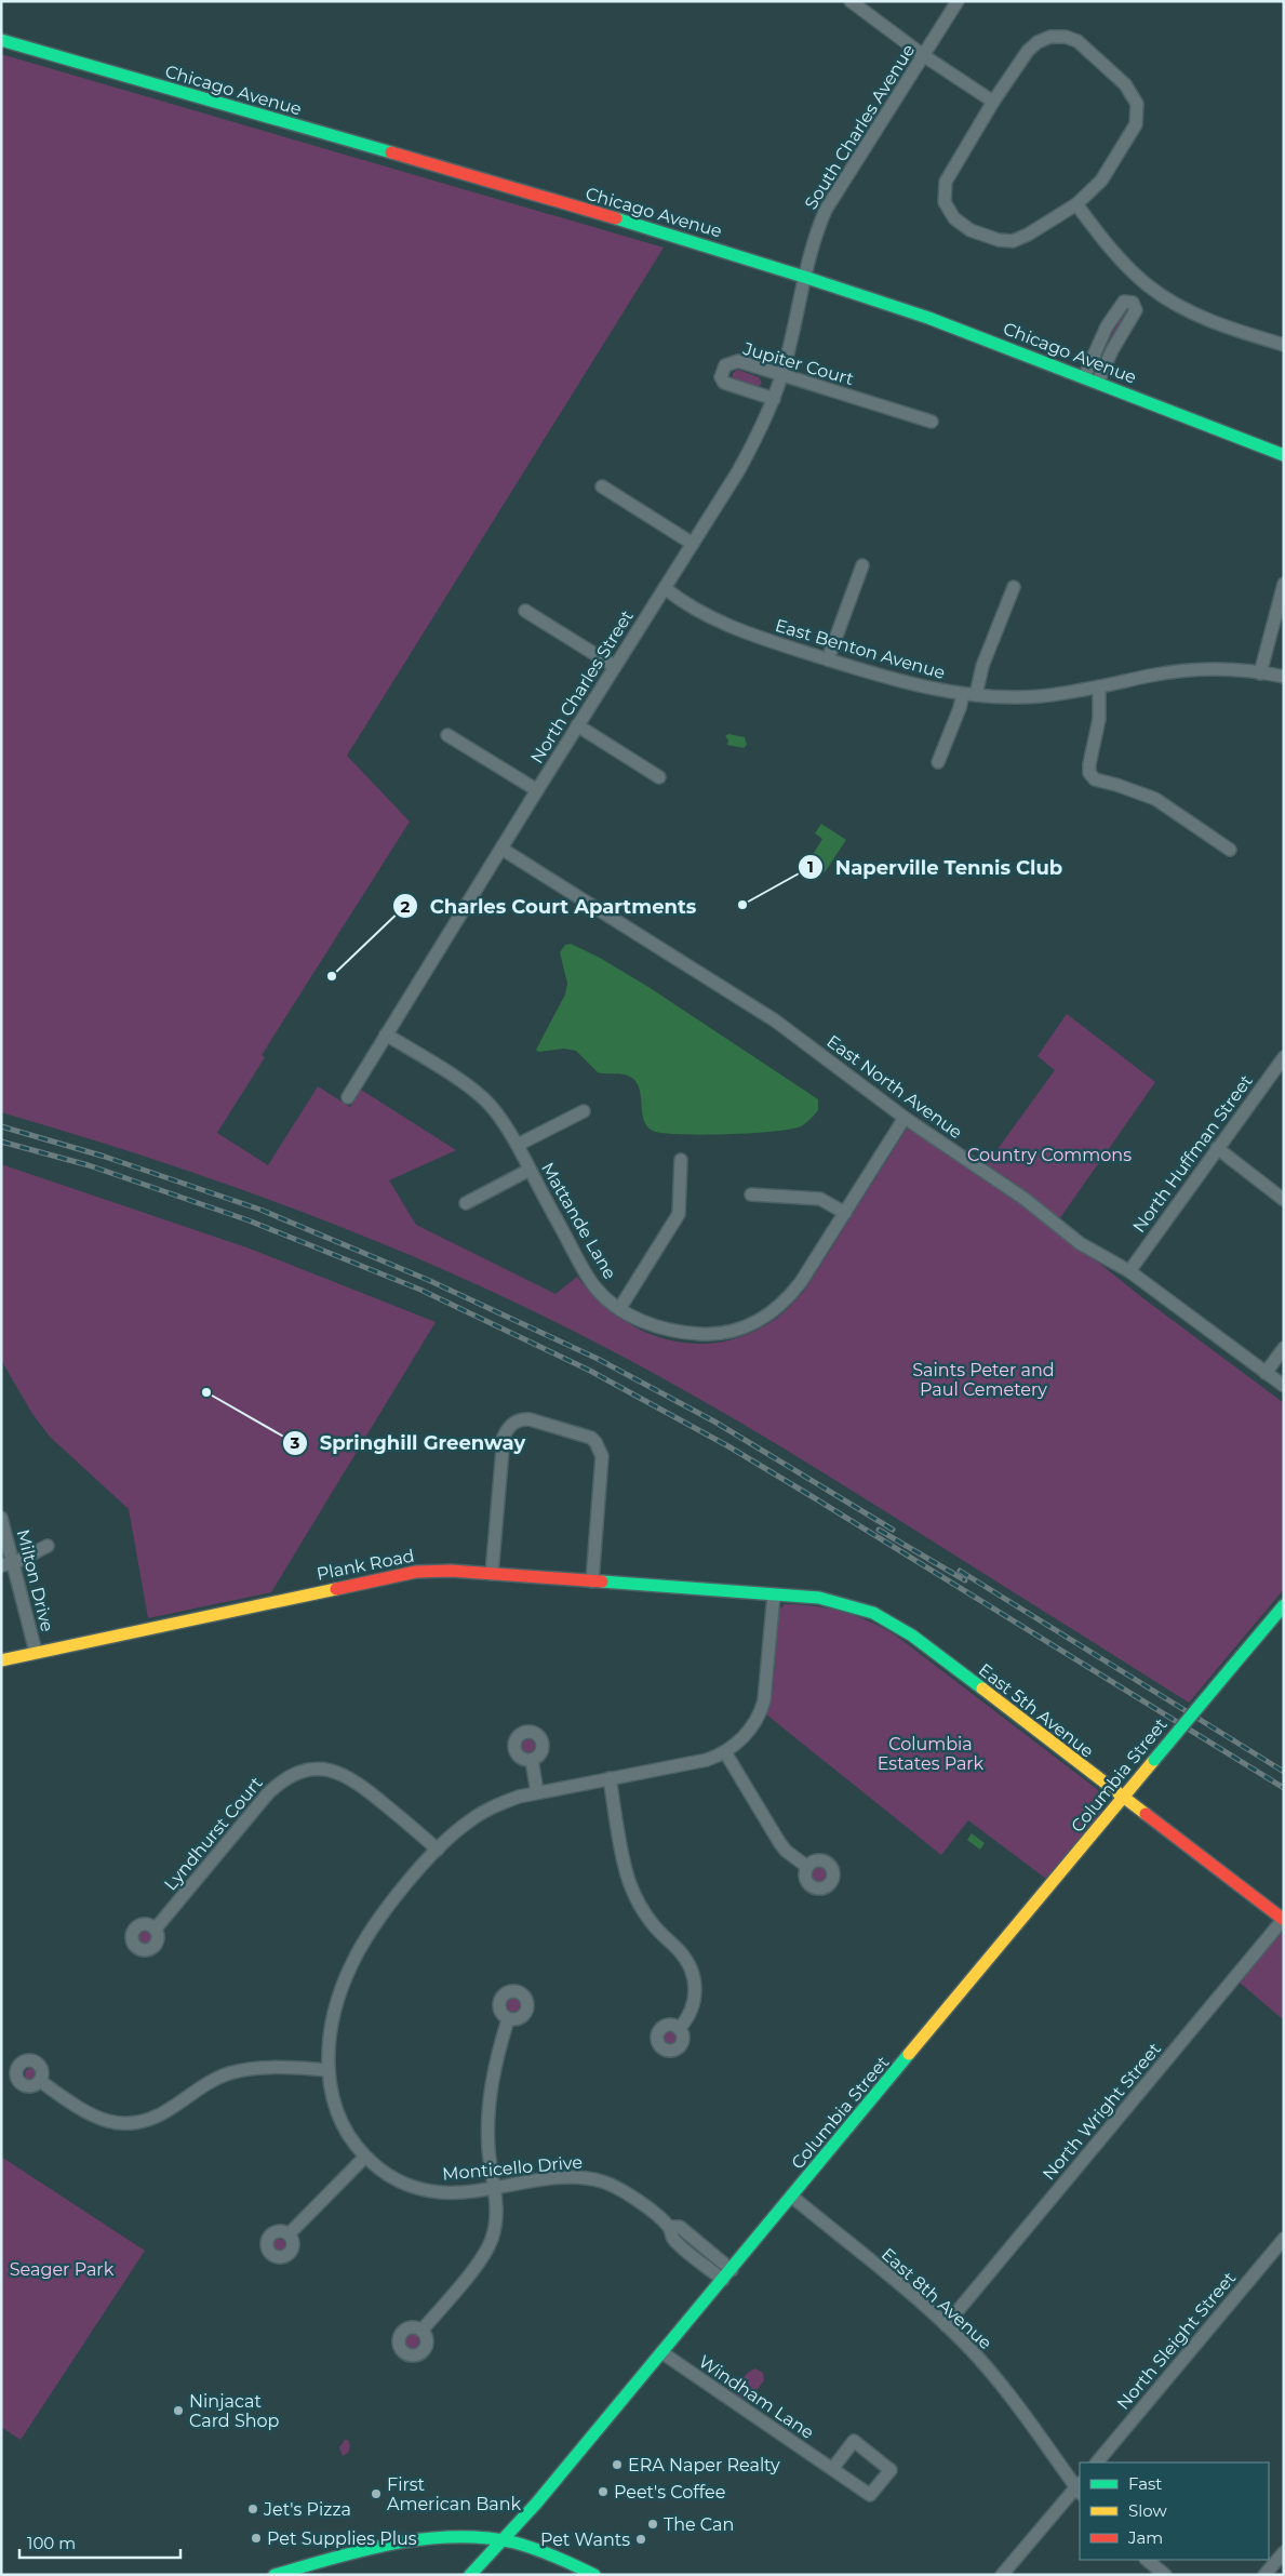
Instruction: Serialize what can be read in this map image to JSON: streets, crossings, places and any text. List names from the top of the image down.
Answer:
{
  "streets": {
    "street": [
      "Chicago Avenue",
      "South Charles Avenue",
      "Jupiter Court",
      "East Benton Avenue",
      "North Charles Street",
      "East North Avenue",
      "North Huffman Street",
      "Mattande Lane",
      "Plank Road",
      "Milton Drive",
      "East 5th Avenue",
      "Columbia Street",
      "Lyndhurst Court",
      "North Wright Street",
      "Monticello Drive",
      "East 8th Avenue",
      "North Sleight Street",
      "Windham Lane"
    ]
  },
  "crossings": [
    ["Chicago Avenue", "South Charles Avenue"],
    ["Chicago Avenue", "North Charles Street"],
    ["South Charles Avenue", "North Charles Street"],
    ["Jupiter Court", "North Charles Street"],
    ["East Benton Avenue", "North Charles Street"],
    ["North Charles Street", "East North Avenue"],
    ["North Charles Street", "Mattande Lane"],
    ["East North Avenue", "North Huffman Street"],
    ["East North Avenue", "Mattande Lane"],
    ["Plank Road", "Milton Drive"],
    ["Plank Road", "East 5th Avenue"],
    ["Plank Road", "Monticello Drive"],
    ["East 5th Avenue", "Columbia Street"],
    ["East 5th Avenue", "North Wright Street"],
    ["East 5th Avenue", "Monticello Drive"],
    ["Columbia Street", "Monticello Drive"],
    ["Columbia Street", "East 8th Avenue"],
    ["Columbia Street", "Windham Lane"],
    ["Lyndhurst Court", "Monticello Drive"],
    ["North Wright Street", "East 8th Avenue"]
  ],
  "parks": [
    "Country Commons",
    "Saints Peter and Paul Cemetery",
    "Columbia Estates Park",
    "Seager Park"
  ],
  "places": [
    "Naperville Tennis Club",
    "Charles Court Apartments",
    "Springhill Greenway",
    "Ninjacat Card Shop",
    "ERA Naper Realty",
    "Peet's Coffee",
    "First American Bank",
    "Jet's Pizza",
    "The Can",
    "Pet Supplies Plus",
    "Pet Wants"
  ],
  "legend": ["Fast", "Slow", "Jam"],
  "scale_bar": "100 m"
}
